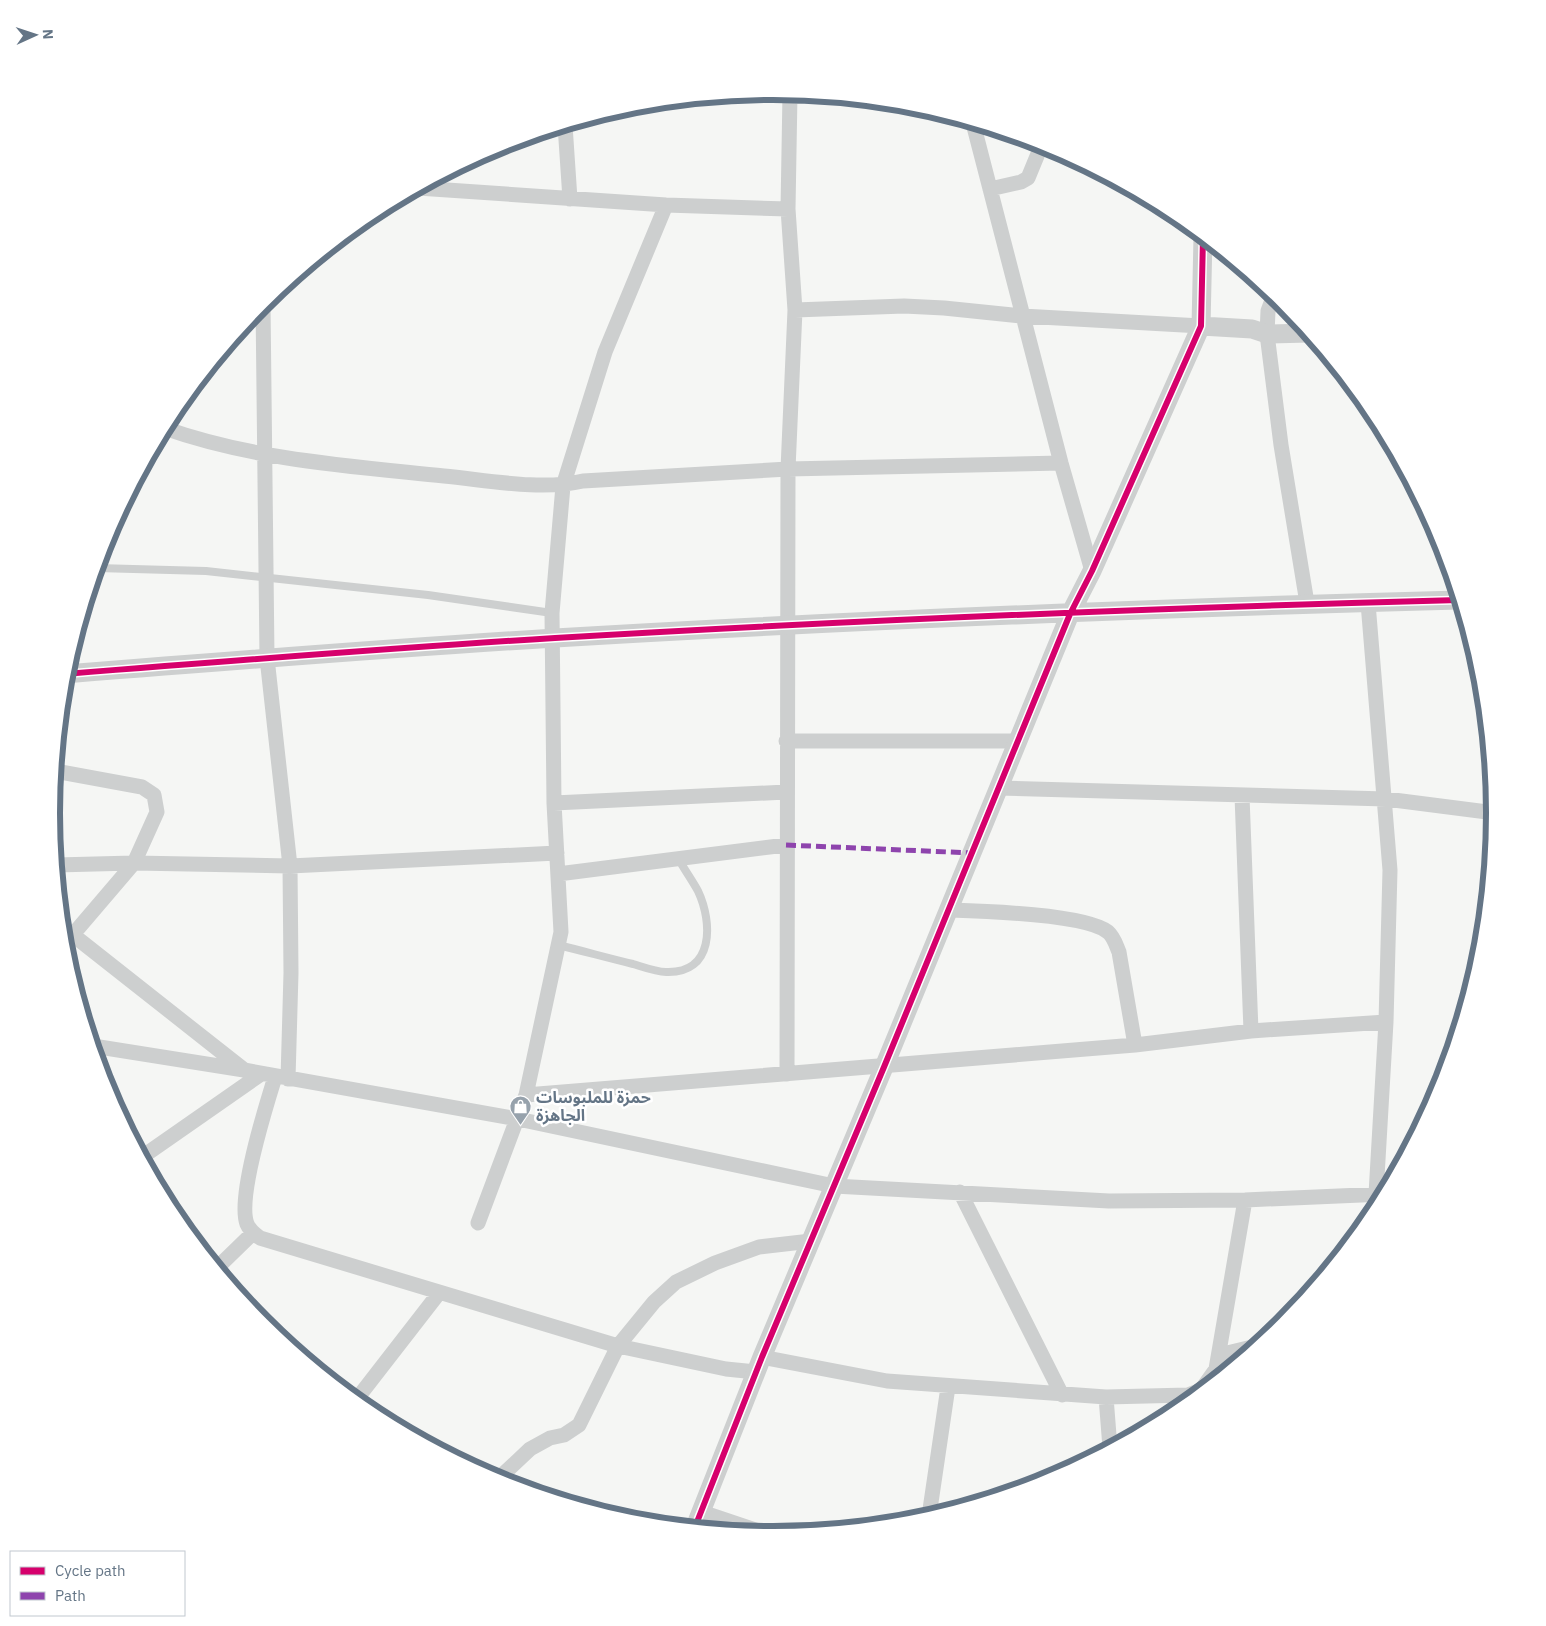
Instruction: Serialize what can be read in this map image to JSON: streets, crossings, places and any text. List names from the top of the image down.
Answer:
{
  "places": {
    "shop": ["حمزة للملبوسات الجاهزة"]
  },
  "legend": ["Cycle path", "Path"],
  "north": "right"
}
